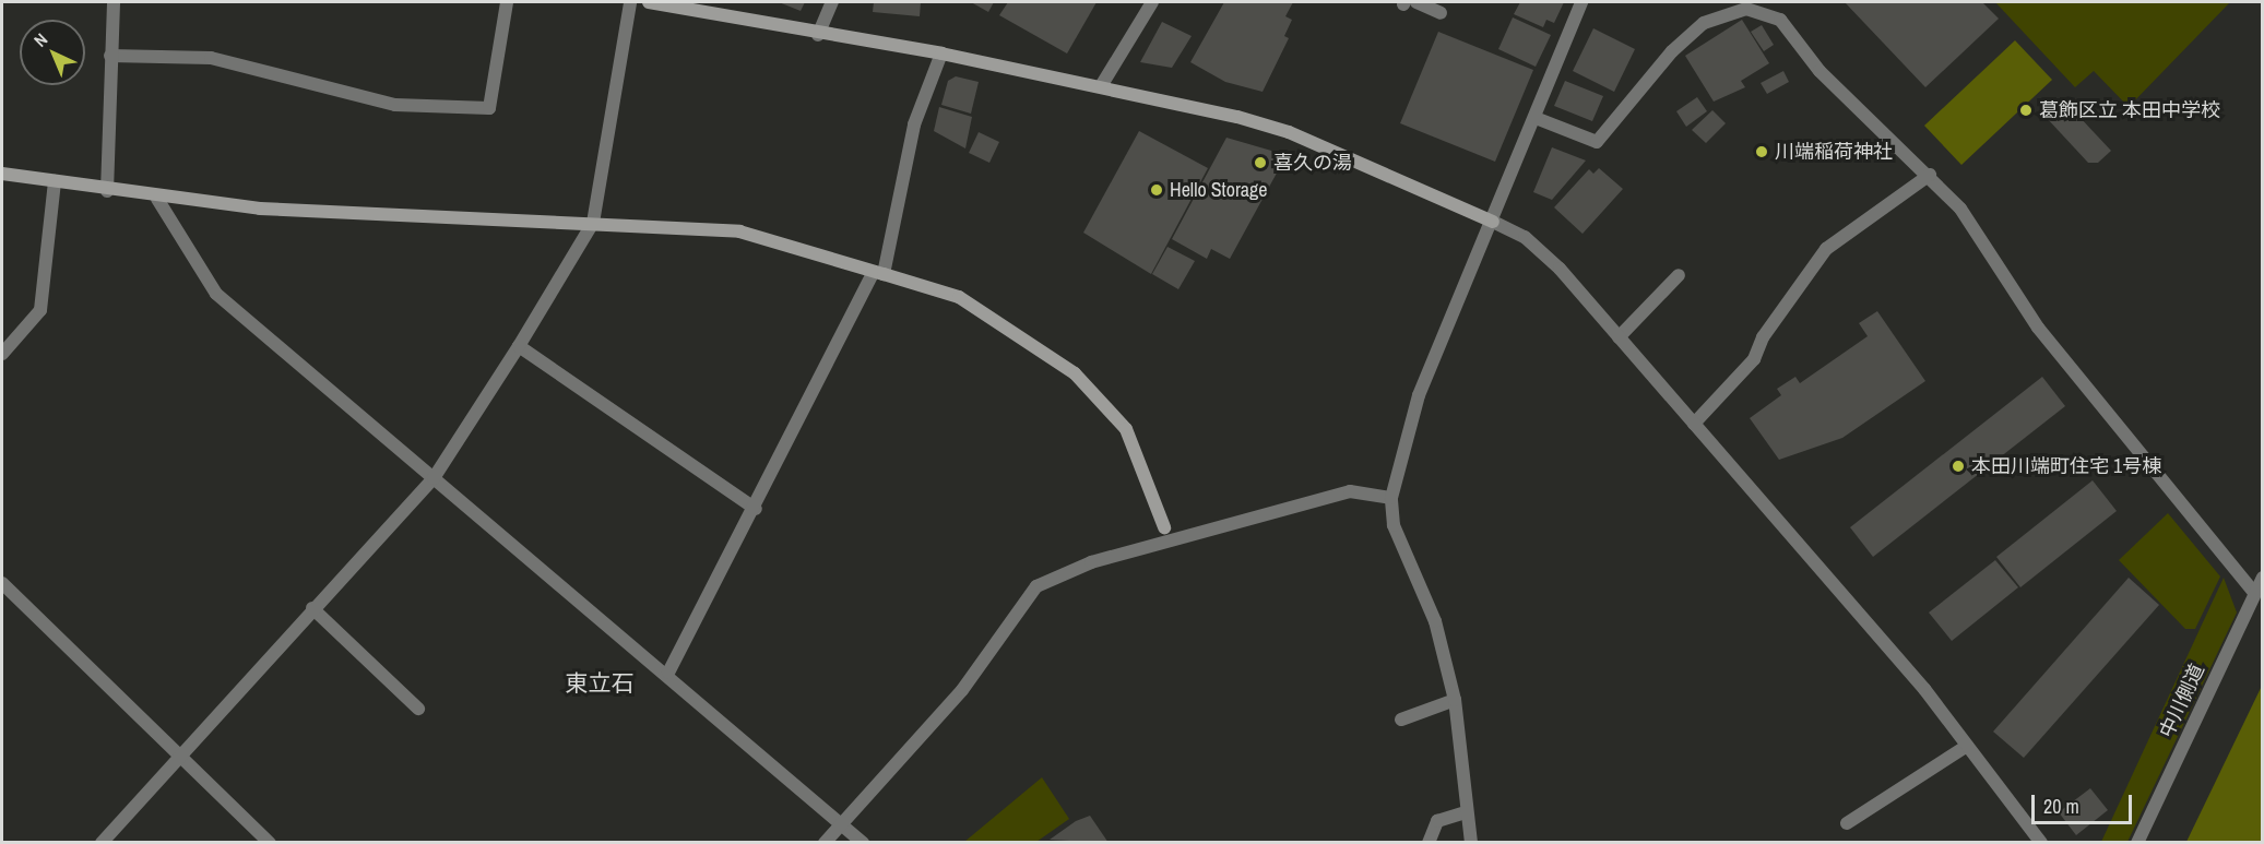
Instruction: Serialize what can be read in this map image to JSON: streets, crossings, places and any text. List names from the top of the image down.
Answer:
{
  "streets": {
    "street": ["中川側道"]
  },
  "districts": ["東立石"],
  "places": [
    "葛飾区立 本田中学校",
    "川端稲荷神社",
    "喜久の湯",
    "Hello Storage",
    "本田川端町住宅 1号棟"
  ],
  "scale_bar": "20 m",
  "north": "top left"
}
